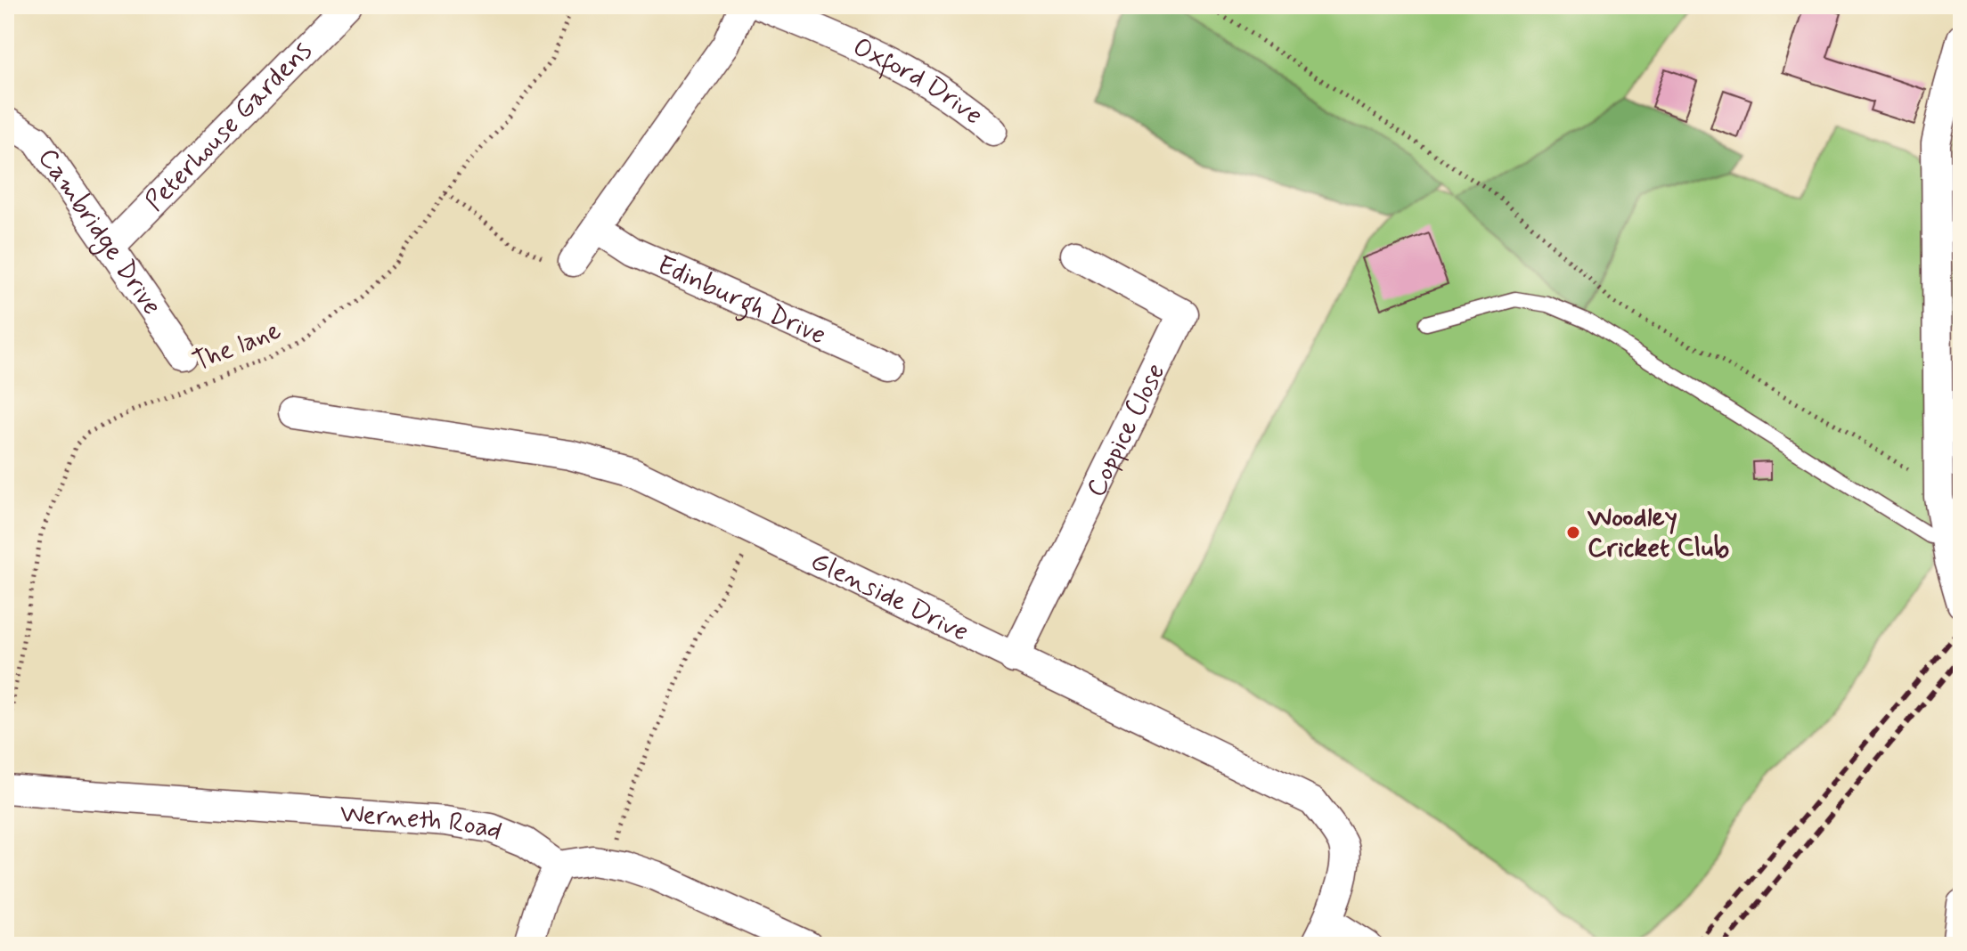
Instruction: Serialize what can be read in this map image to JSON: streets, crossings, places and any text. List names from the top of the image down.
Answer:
{
  "streets": {
    "street": [
      "Oxford Drive",
      "Peterhouse Gardens",
      "Cambridge Drive",
      "Edinburgh Drive",
      "Coppice Close",
      "Glenside Drive",
      "Werneth Road"
    ],
    "path": ["The lane"]
  },
  "crossings": [
    ["Peterhouse Gardens", "Cambridge Drive"],
    ["Coppice Close", "Glenside Drive"]
  ],
  "places": ["Woodley Cricket Club"]
}
